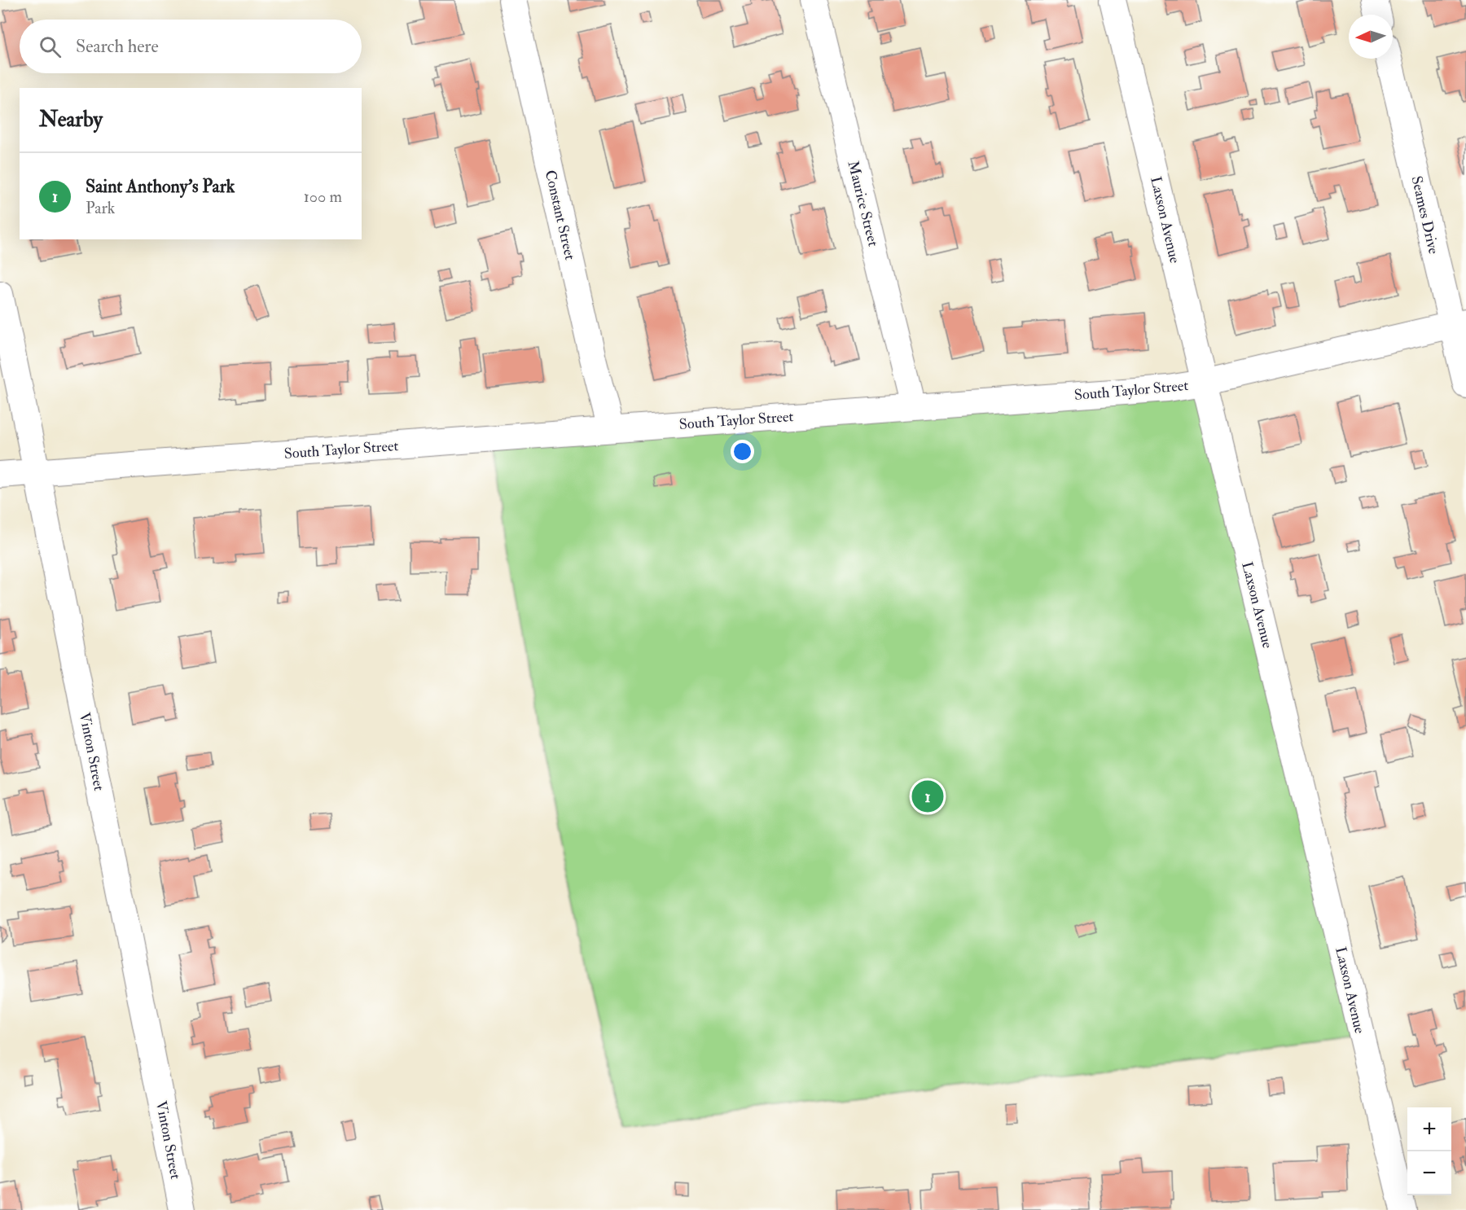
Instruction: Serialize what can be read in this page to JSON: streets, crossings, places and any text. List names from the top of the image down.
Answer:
{
  "streets": {
    "street": [
      "Maurice Street",
      "Constant Street",
      "Seames Drive",
      "Laxson Avenue",
      "South Taylor Street",
      "Vinton Street"
    ]
  },
  "crossings": [
    ["Maurice Street", "South Taylor Street"],
    ["Constant Street", "South Taylor Street"],
    ["Seames Drive", "South Taylor Street"],
    ["Laxson Avenue", "South Taylor Street"],
    ["South Taylor Street", "Vinton Street"]
  ],
  "north": "left",
  "page": {
    "search": "Search here",
    "heading": "Nearby",
    "list": [
      {
        "mark": "1",
        "name": "Saint Anthony's Park",
        "note": "Park",
        "value": "100 m"
      }
    ],
    "pins": "1",
    "map_buttons": ["+", "−"]
  }
}
